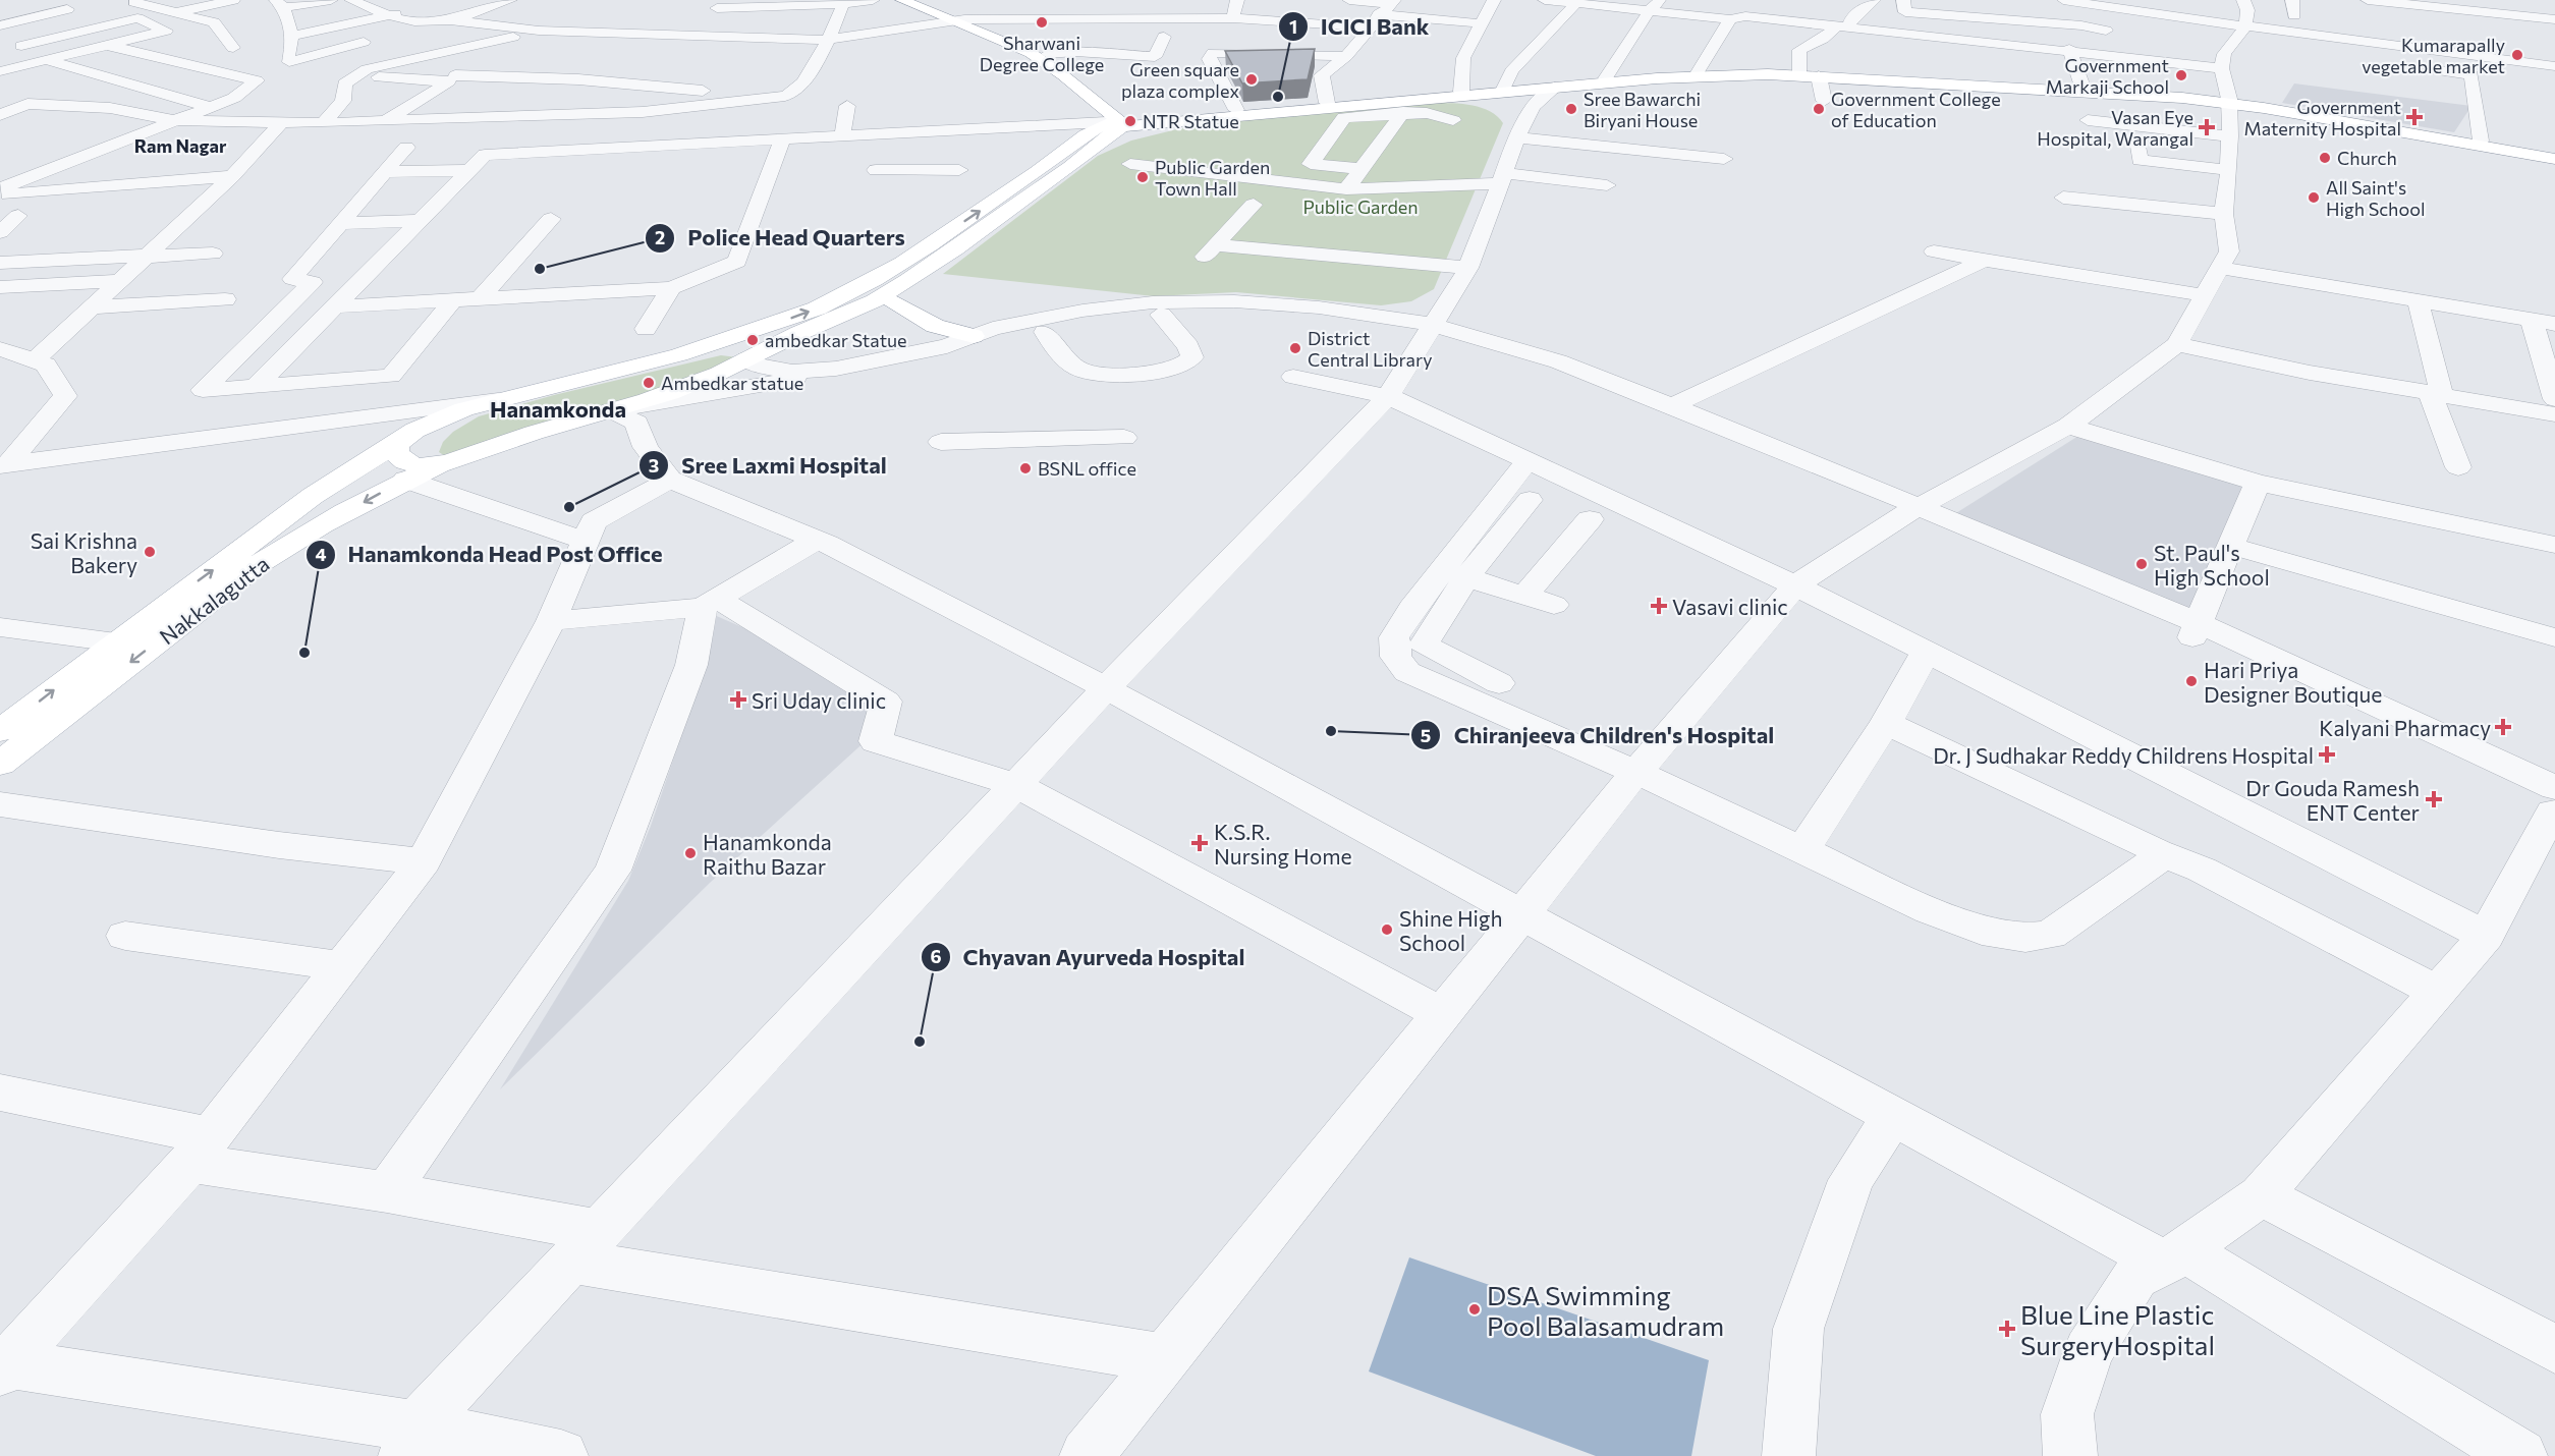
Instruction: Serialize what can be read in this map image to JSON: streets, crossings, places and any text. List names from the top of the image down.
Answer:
{
  "streets": {
    "main road": ["Nakkalagutta"]
  },
  "districts": ["Ram Nagar", "Hanamkonda"],
  "parks": ["Public Garden"],
  "places": {
    "other": [
      "Sharwani Degree College",
      "Kumarapally vegetable market",
      "Government Markaji School",
      "Green square plaza complex",
      "ICICI Bank",
      "Sree Bawarchi Biryani House",
      "Government College of Education",
      "NTR Statue",
      "Church",
      "Public Garden Town Hall",
      "All Saint's High School",
      "Police Head Quarters",
      "ambedkar Statue",
      "District Central Library",
      "Ambedkar statue",
      "BSNL office",
      "Sree Laxmi Hospital",
      "Sai Krishna Bakery",
      "St. Paul's High School",
      "Hanamkonda Head Post Office",
      "Hari Priya Designer Boutique",
      "Chiranjeeva Children's Hospital",
      "Hanamkonda Raithu Bazar",
      "Shine High School",
      "Chyavan Ayurveda Hospital",
      "DSA Swimming Pool Balasamudram"
    ],
    "health": [
      "Government Maternity Hospital",
      "Vasan Eye Hospital, Warangal",
      "Vasavi clinic",
      "Sri Uday clinic",
      "Kalyani Pharmacy",
      "Dr. J Sudhakar Reddy Childrens Hospital",
      "Dr Gouda Ramesh ENT Center",
      "K.S.R. Nursing Home",
      "Blue Line Plastic SurgeryHospital"
    ]
  }
}
